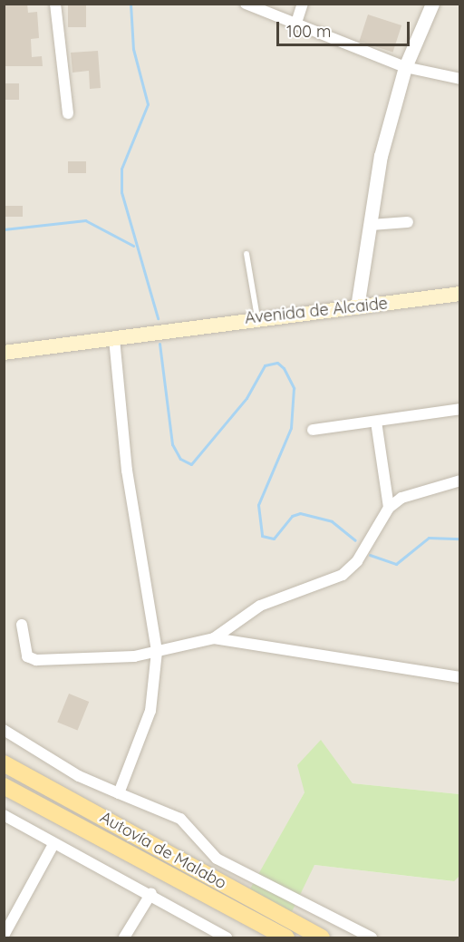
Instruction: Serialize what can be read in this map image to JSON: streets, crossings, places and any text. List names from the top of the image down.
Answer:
{
  "streets": {
    "main road": ["Avenida de Alcaide", "Autovía de Malabo"]
  },
  "scale_bar": "100 m"
}
